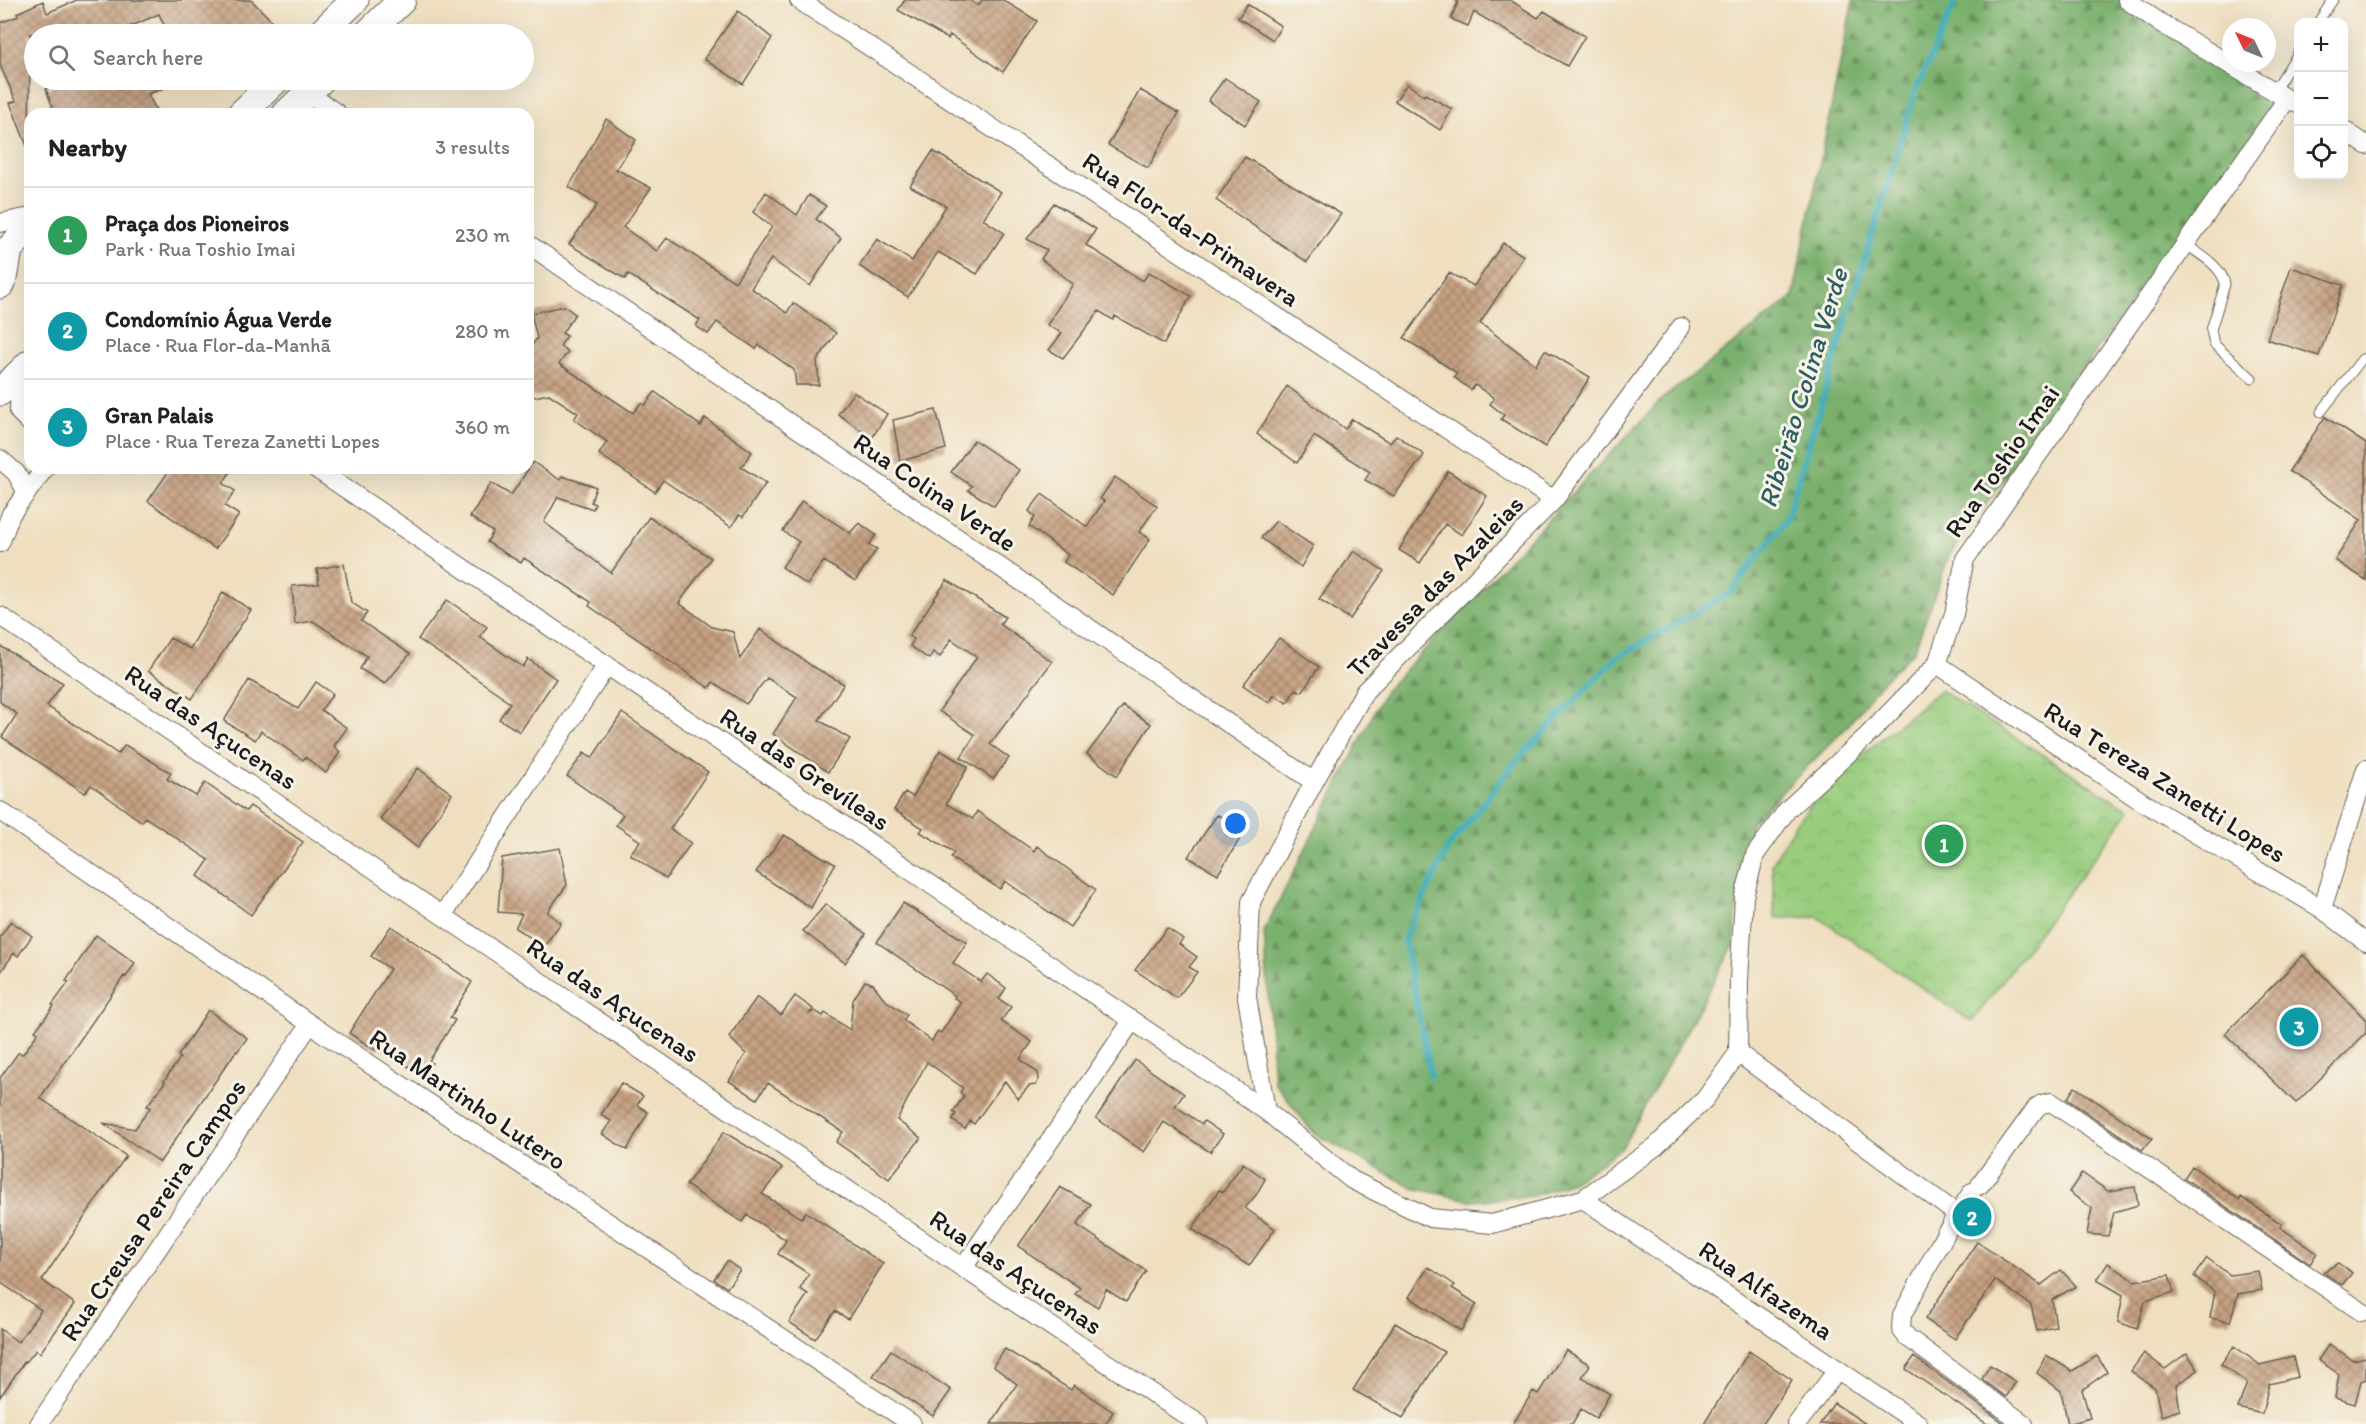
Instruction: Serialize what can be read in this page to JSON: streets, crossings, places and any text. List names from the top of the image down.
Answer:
{
  "streets": {
    "street": [
      "Rua Flor-da-Primavera",
      "Rua Toshio Imai",
      "Rua Colina Verde",
      "Travessa das Azaleias",
      "Rua das Açucenas",
      "Rua das Grevíleas",
      "Rua Tereza Zanetti Lopes",
      "Rua Martinho Lutero",
      "Rua Creusa Pereira Campos",
      "Rua Alfazema"
    ]
  },
  "crossings": [
    ["Rua Flor-da-Primavera", "Travessa das Azaleias"],
    ["Rua Toshio Imai", "Rua Tereza Zanetti Lopes"],
    ["Rua Colina Verde", "Travessa das Azaleias"],
    ["Travessa das Azaleias", "Rua das Grevíleas"],
    ["Rua das Grevíleas", "Rua Alfazema"],
    ["Rua Martinho Lutero", "Rua Creusa Pereira Campos"]
  ],
  "water": ["Ribeirão Colina Verde"],
  "north": "top left",
  "page": {
    "map_buttons": ["+", "−"],
    "search": "Search here",
    "heading": ["Nearby", "3 results"],
    "list": [
      {
        "mark": "1",
        "name": "Praça dos Pioneiros",
        "note": "Park · Rua Toshio Imai",
        "value": "230 m"
      },
      {
        "mark": "2",
        "name": "Condomínio Água Verde",
        "note": "Place · Rua Flor-da-Manhã",
        "value": "280 m"
      },
      {
        "mark": "3",
        "name": "Gran Palais",
        "note": "Place · Rua Tereza Zanetti Lopes",
        "value": "360 m"
      }
    ],
    "pins": ["1", "3", "2"]
  }
}
